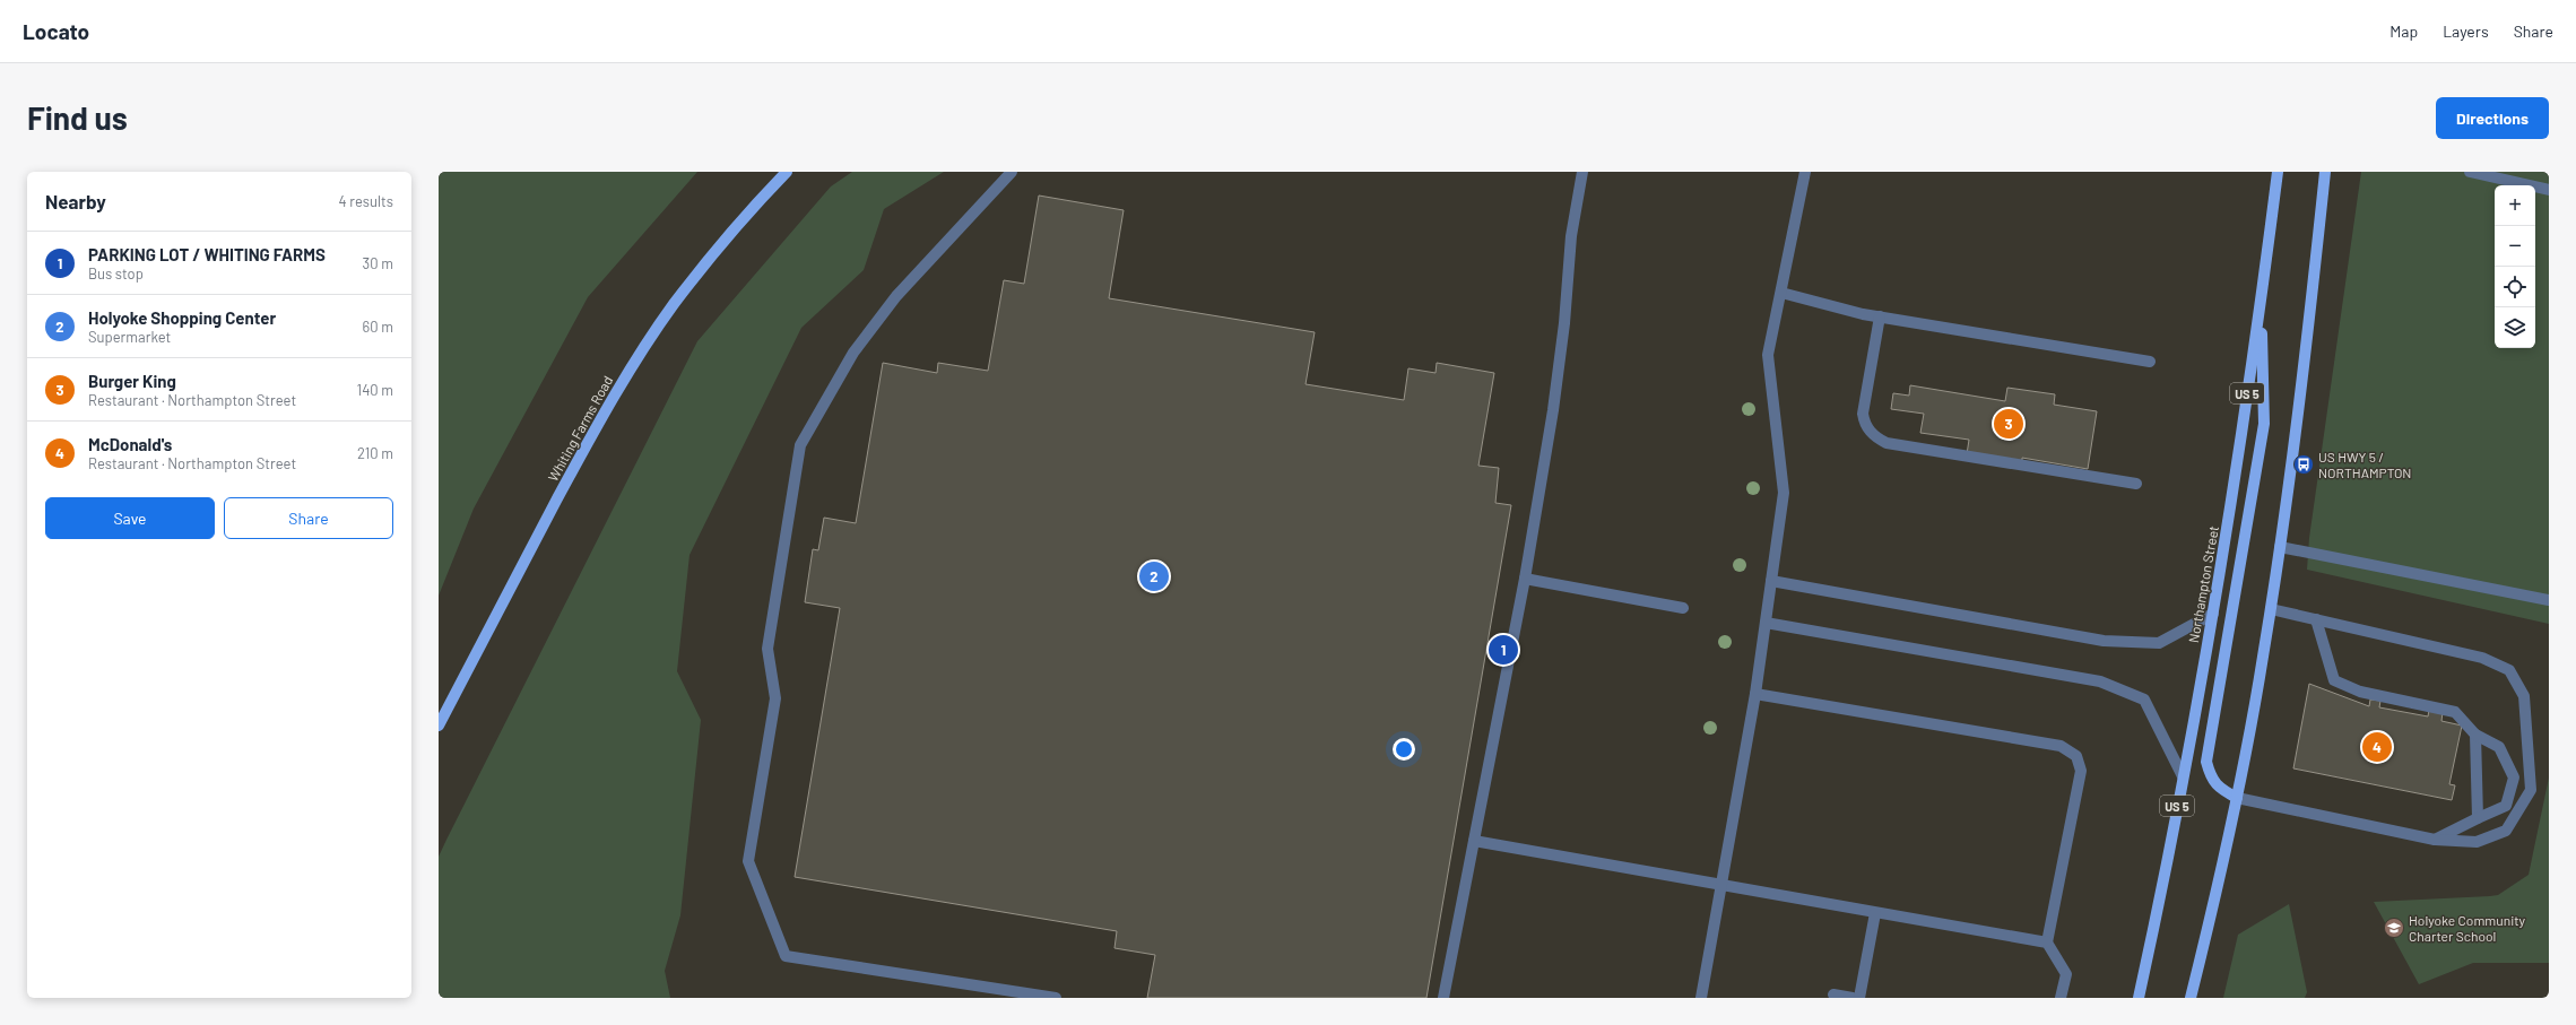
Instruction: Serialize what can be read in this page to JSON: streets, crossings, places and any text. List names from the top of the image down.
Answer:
{
  "streets": {
    "main road": ["US 5", "Whiting Farms Road", "Northampton Street"]
  },
  "places": {
    "bus stop": ["US HWY 5 / NORTHAMPTON"],
    "school or university": ["Holyoke Community Charter School"]
  },
  "page": {
    "header": "Locato",
    "nav": ["Map", "Layers", "Share"],
    "buttons": [
      "Directions",
      ["Save", "Share"]
    ],
    "title": "Find us",
    "heading": ["Nearby", "4 results"],
    "map_buttons": ["+", "−"],
    "list": [
      {
        "mark": "1",
        "name": "PARKING LOT / WHITING FARMS",
        "note": "Bus stop",
        "value": "30 m"
      },
      {
        "mark": "2",
        "name": "Holyoke Shopping Center",
        "note": "Supermarket",
        "value": "60 m"
      },
      {
        "mark": "3",
        "name": "Burger King",
        "note": "Restaurant · Northampton Street",
        "value": "140 m"
      },
      {
        "mark": "4",
        "name": "McDonald's",
        "note": "Restaurant · Northampton Street",
        "value": "210 m"
      }
    ],
    "pins": [
      "3",
      "2",
      "1",
      "4"
    ]
  }
}
